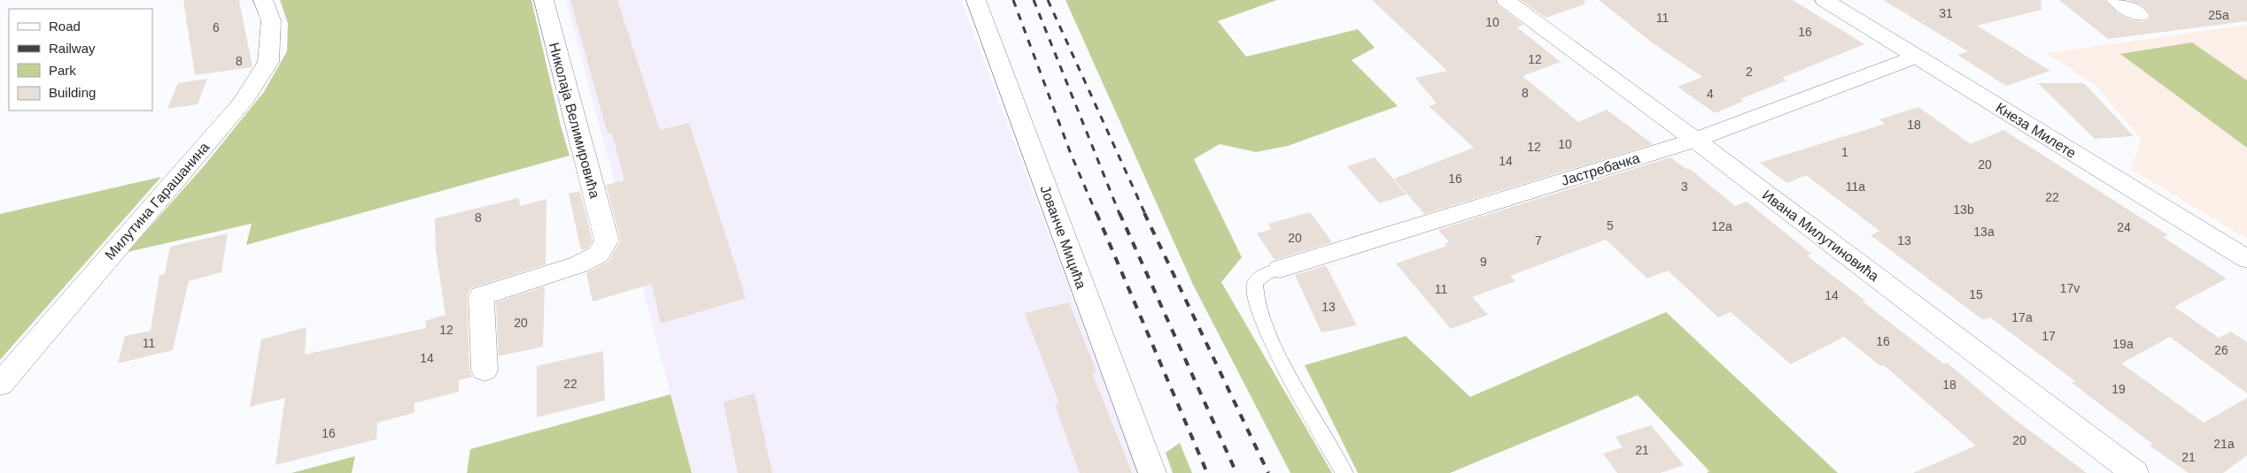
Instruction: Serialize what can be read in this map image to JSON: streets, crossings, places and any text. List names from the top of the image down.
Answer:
{
  "streets": {
    "street": [
      "Николаја Велимировића",
      "Кнеза Милете",
      "Јастребачка",
      "Милутина Гарашанина",
      "Ивана Милутиновића",
      "Јованче Мицића"
    ]
  },
  "crossings": [
    ["Кнеза Милете", "Јастребачка"],
    ["Јастребачка", "Ивана Милутиновића"]
  ],
  "house_numbers": [
    "31",
    "25a",
    "11",
    "10",
    "6",
    "16",
    "12",
    "8",
    "2",
    "8",
    "4",
    "18",
    "10",
    "12",
    "1",
    "14",
    "20",
    "16",
    "3",
    "11a",
    "22",
    "13b",
    "8",
    "5",
    "12a",
    "24",
    "13a",
    "20",
    "7",
    "13",
    "9",
    "17v",
    "11",
    "15",
    "14",
    "13",
    "17a",
    "20",
    "12",
    "17",
    "16",
    "11",
    "19a",
    "26",
    "14",
    "22",
    "18",
    "19",
    "16",
    "20",
    "21a",
    "21",
    "21"
  ],
  "legend": [
    "Road",
    "Railway",
    "Park",
    "Building"
  ]
}
